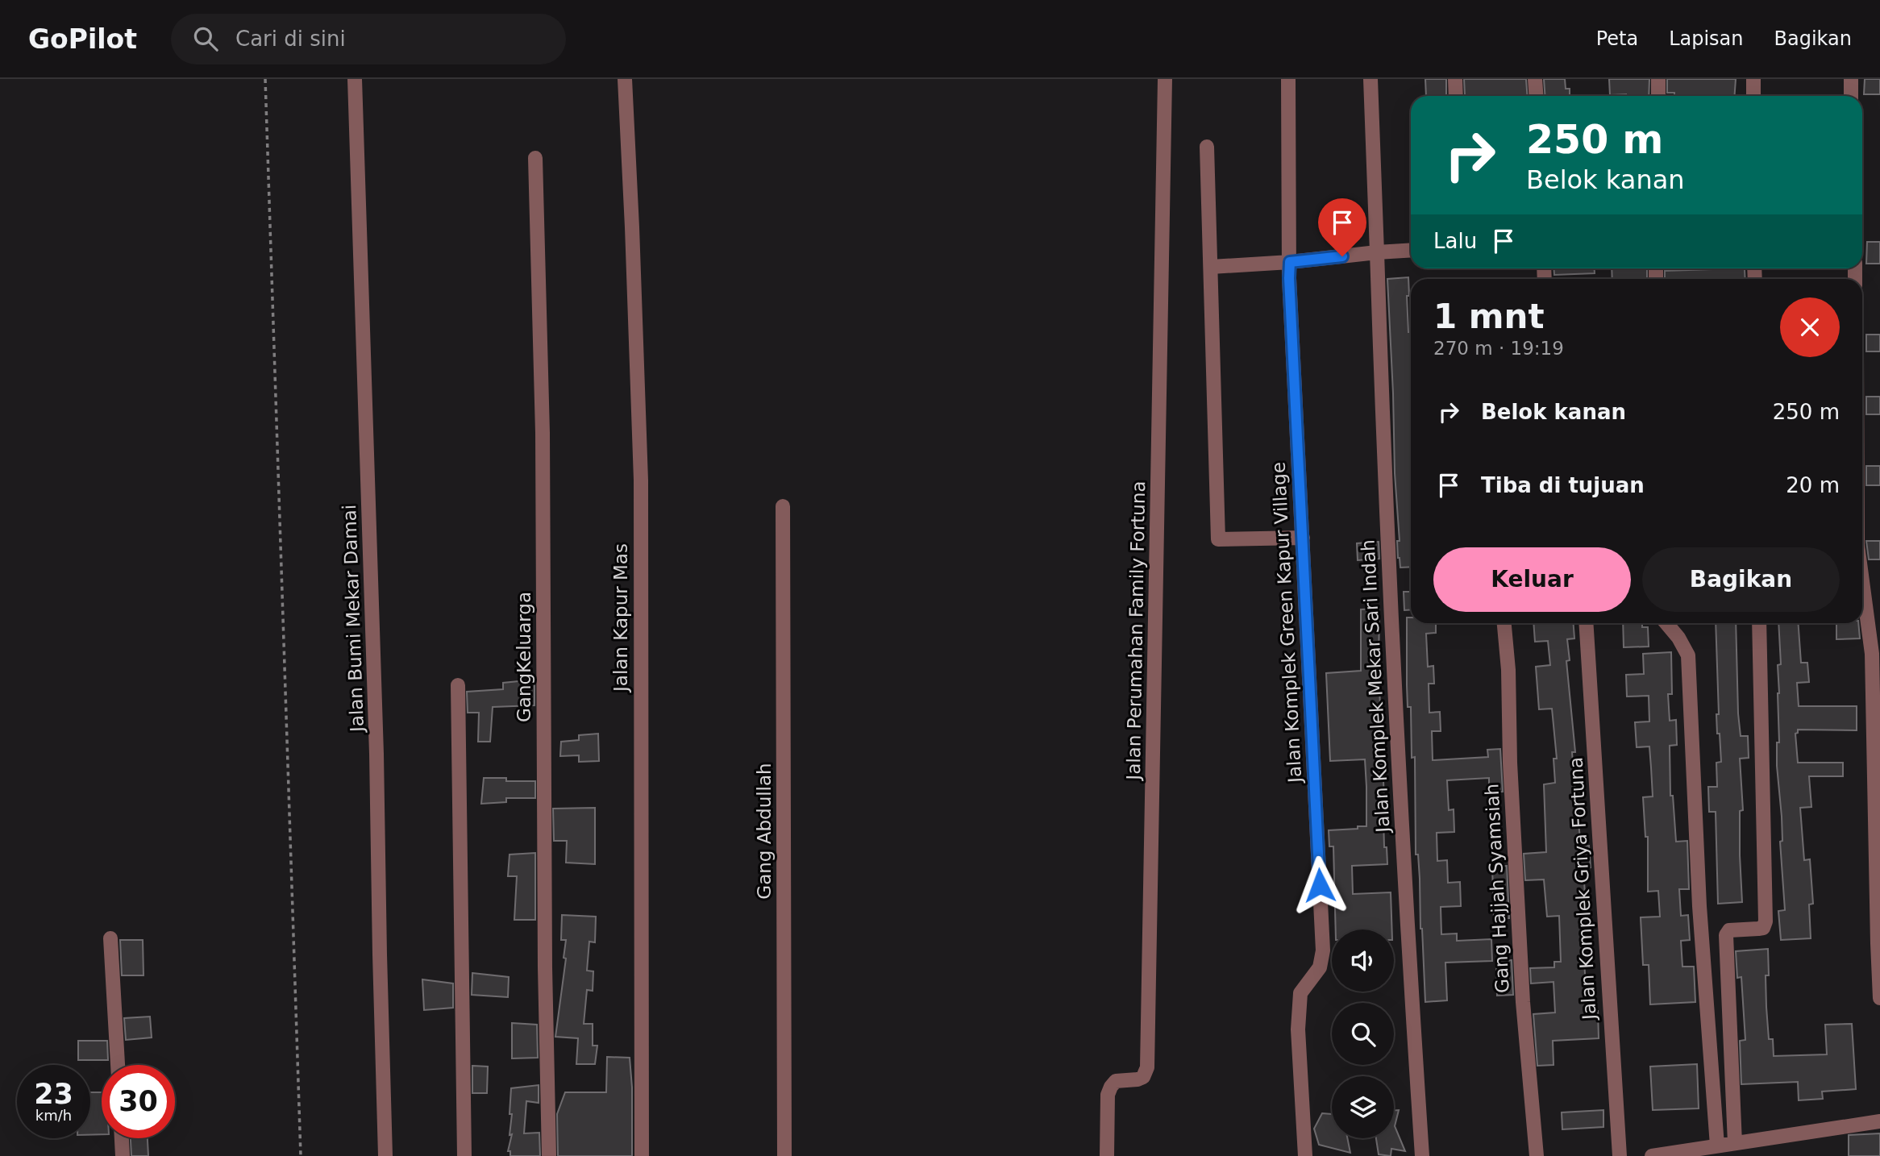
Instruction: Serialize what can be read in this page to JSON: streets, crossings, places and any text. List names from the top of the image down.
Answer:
{
  "streets": {
    "street": [
      "Jalan Kapur Mas",
      "Jalan Bumi Mekar Damai",
      "Jalan Komplek Green Kapur Village",
      "Jalan Perumahan Family Fortuna",
      "GangKeluarga",
      "Jalan Komplek Mekar Sari Indah",
      "Gang Abdullah",
      "Gang Hajjah Syamsiah",
      "Jalan Komplek Griya Fortuna"
    ]
  },
  "page": {
    "header": "GoPilot",
    "search": "Cari di sini",
    "nav": ["Peta", "Lapisan", "Bagikan"],
    "turn": ["250 m", "Belok kanan"],
    "then": "Lalu",
    "heading": ["1 mnt", "270 m · 19:19"],
    "list": [
      {
        "name": "Belok kanan",
        "value": "250 m"
      },
      {
        "name": "Tiba di tujuan",
        "value": "20 m"
      }
    ],
    "buttons": ["Keluar", "Bagikan"],
    "speed": "23 km/h",
    "limit": "30"
  }
}
